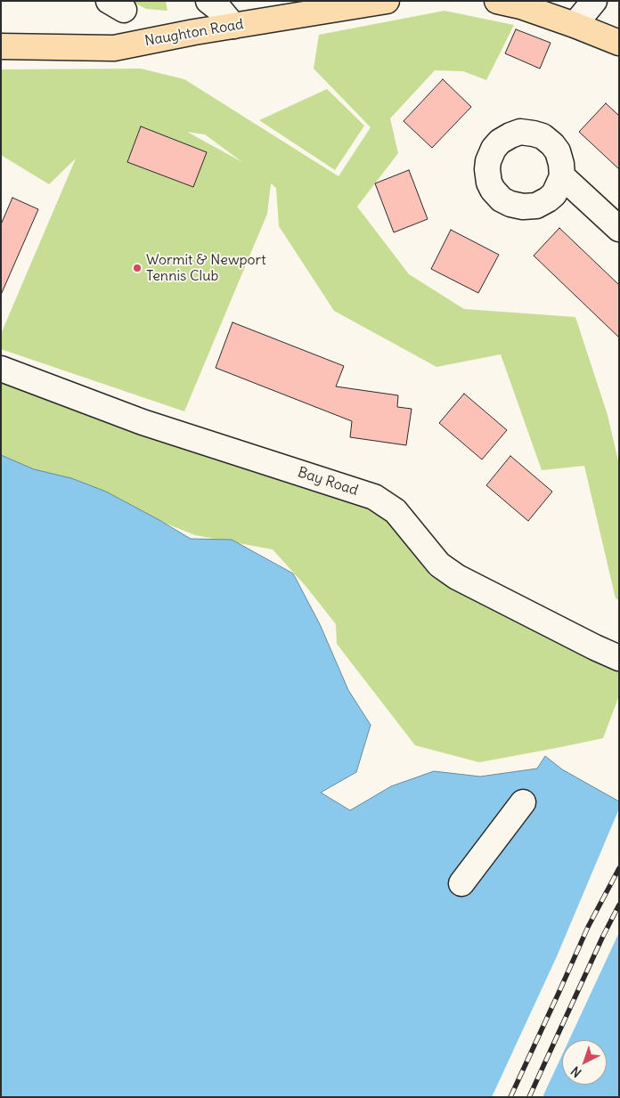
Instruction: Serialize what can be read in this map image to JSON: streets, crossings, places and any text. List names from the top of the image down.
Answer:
{
  "streets": {
    "main road": ["Naughton Road"],
    "street": ["Bay Road"]
  },
  "places": ["Wormit & Newport Tennis Club"],
  "north": "bottom left"
}
